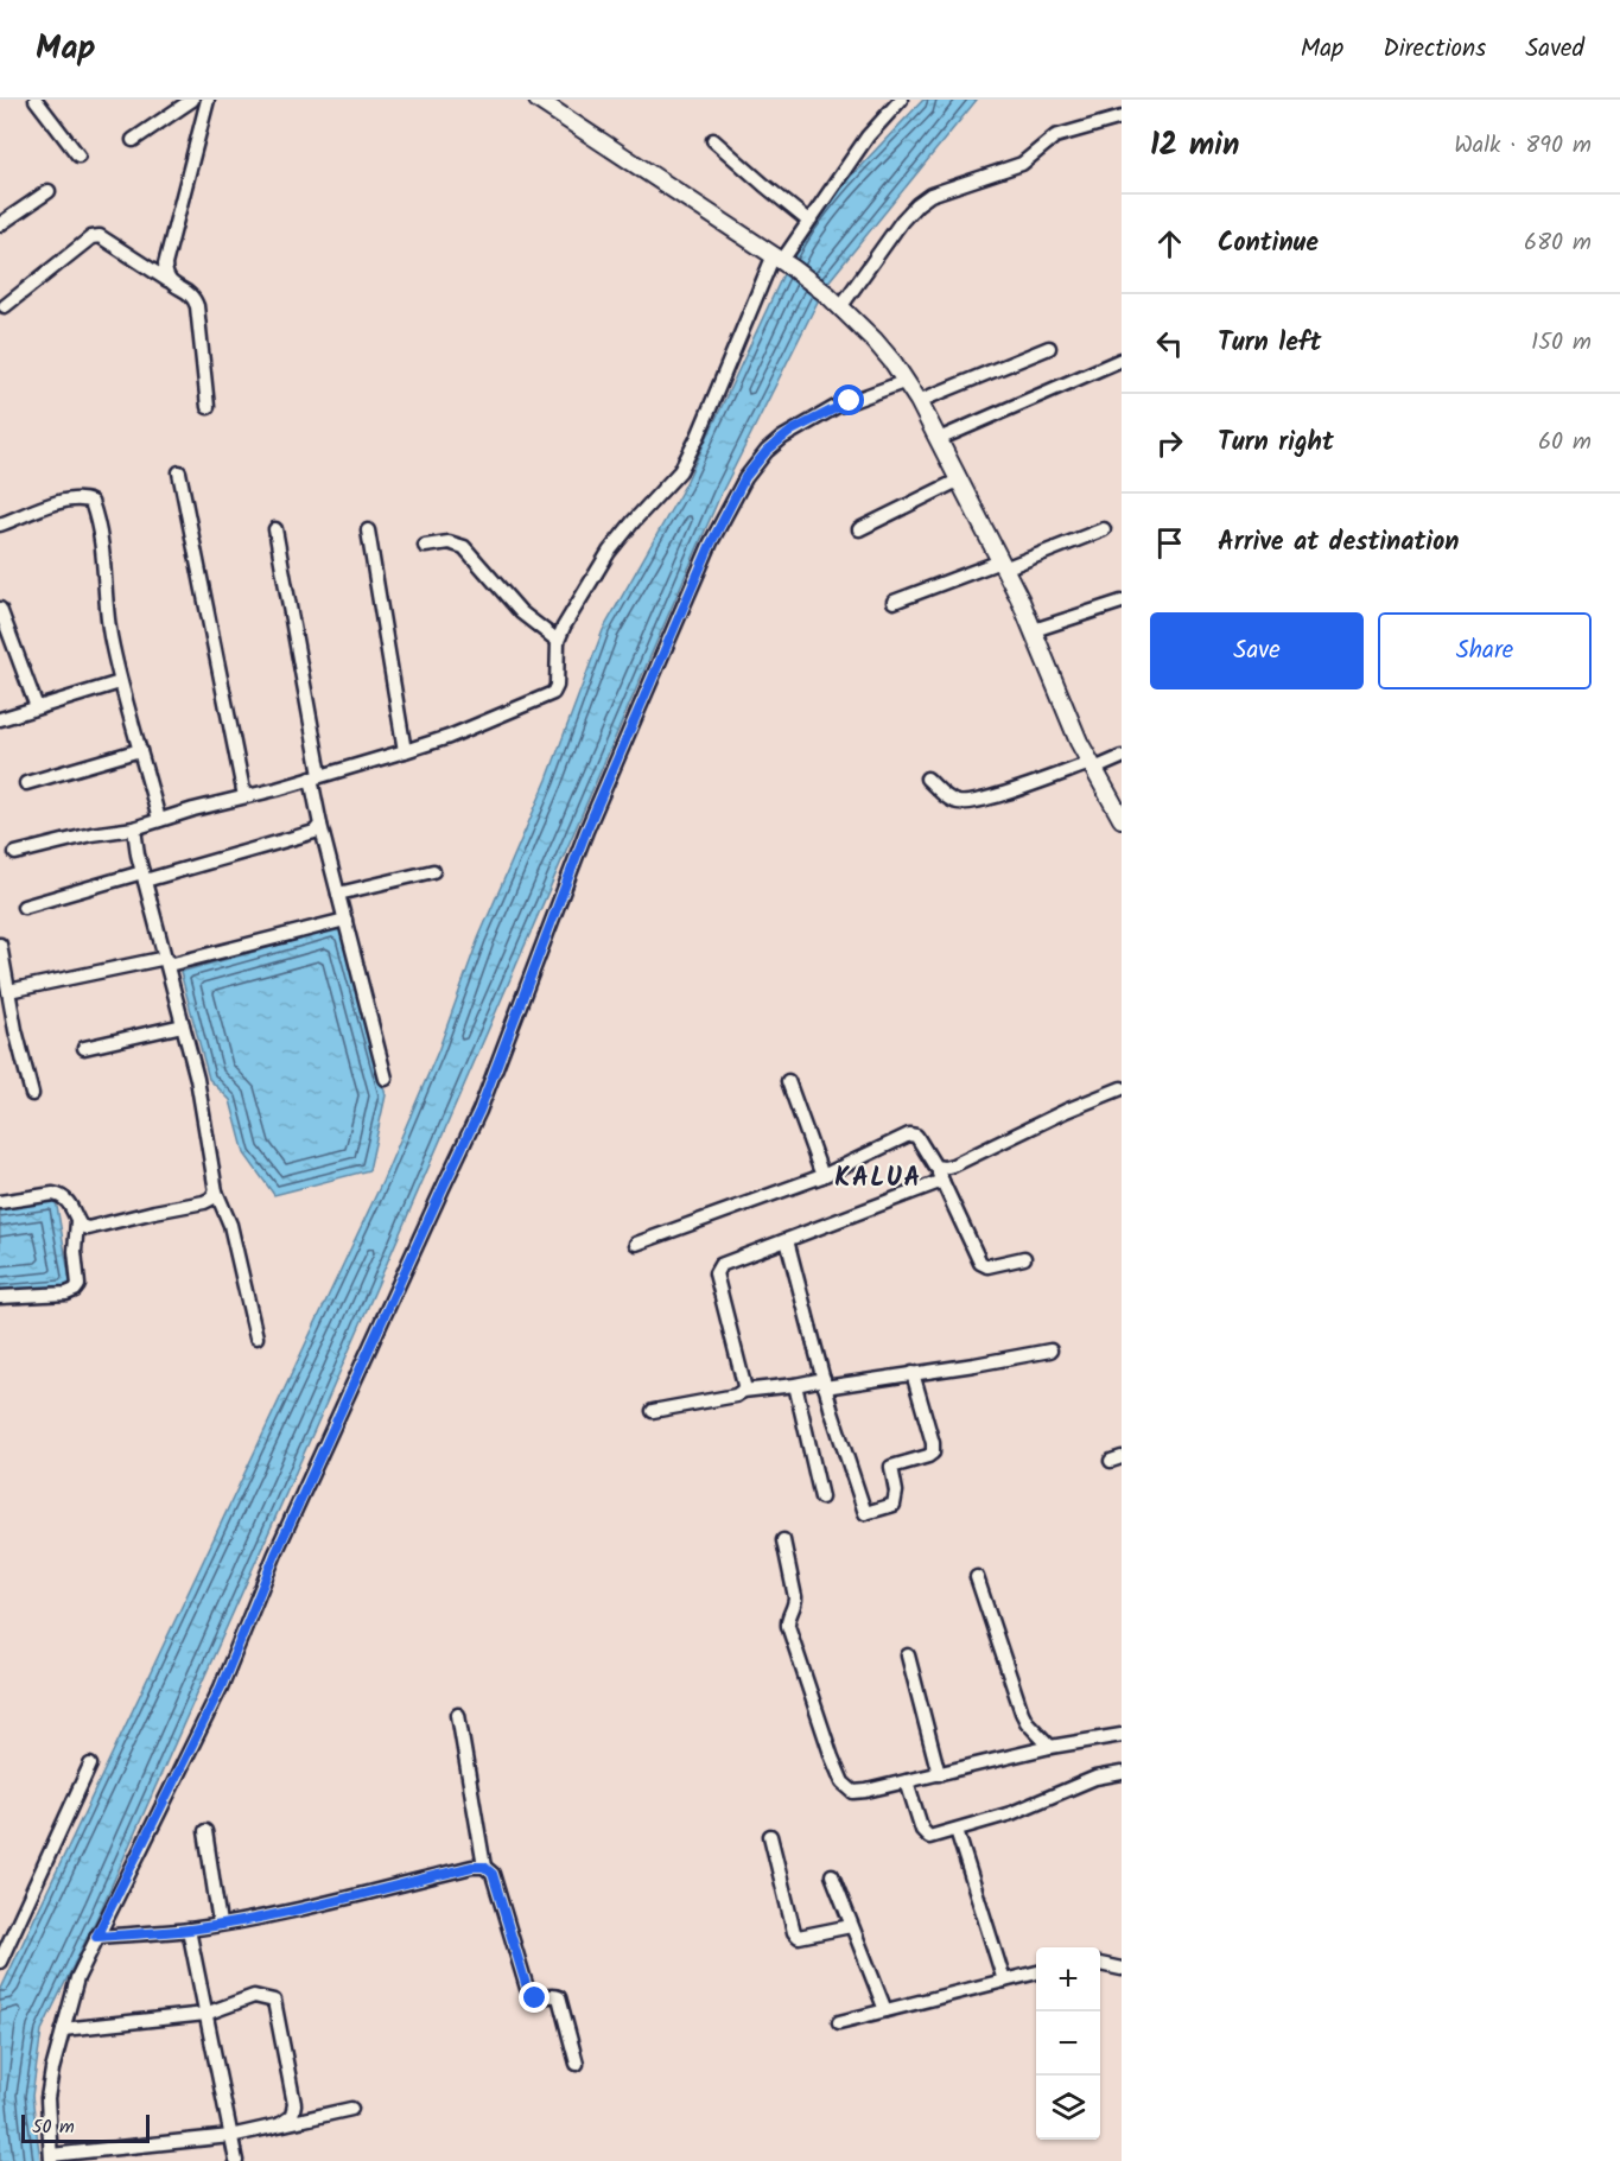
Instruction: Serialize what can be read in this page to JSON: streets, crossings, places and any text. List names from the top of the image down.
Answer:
{
  "districts": ["KALUA"],
  "scale_bar": "50 m",
  "page": {
    "header": "Map",
    "nav": ["Map", "Directions", "Saved"],
    "heading": ["12 min", "Walk · 890 m"],
    "list": [
      ["Continue", "680 m"],
      ["Turn left", "150 m"],
      ["Turn right", "60 m"],
      "Arrive at destination"
    ],
    "buttons": ["Save", "Share"],
    "map_buttons": ["+", "−"],
    "scale": "50 m"
  }
}
